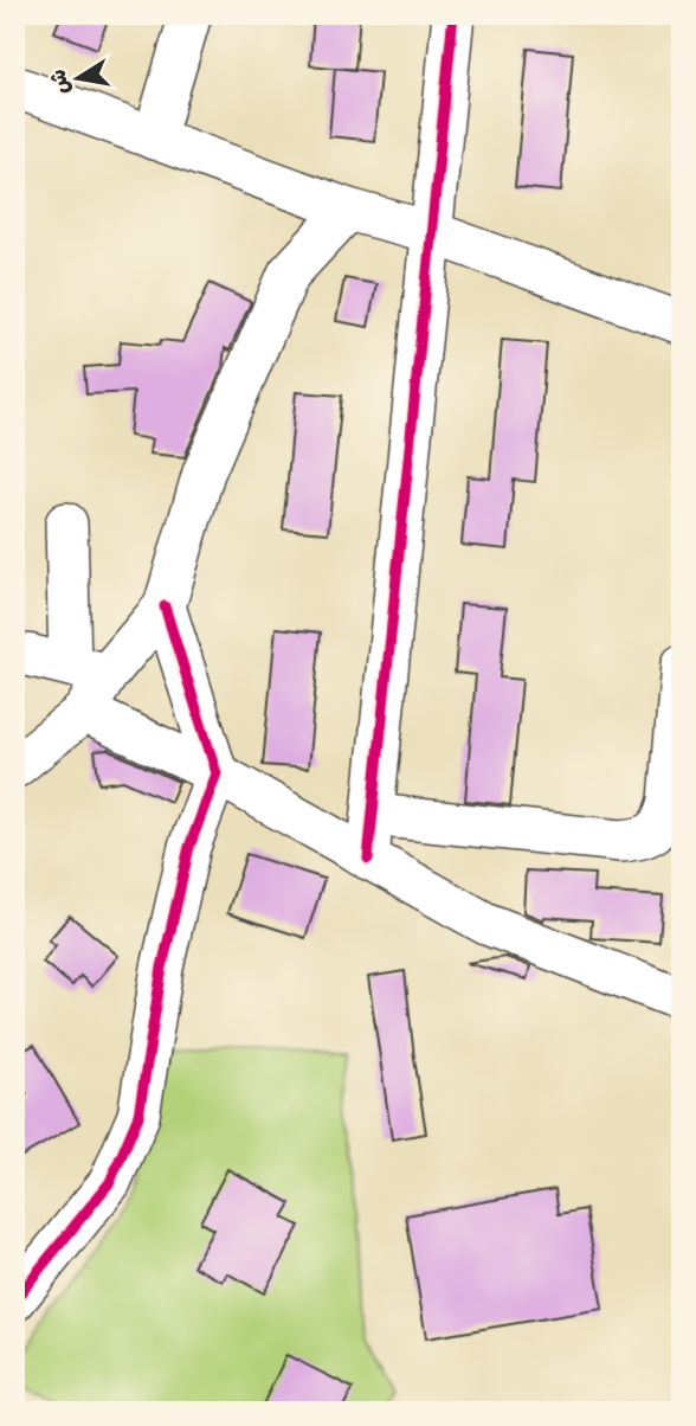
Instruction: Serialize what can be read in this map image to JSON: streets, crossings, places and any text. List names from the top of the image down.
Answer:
{
  "north": "left"
}
